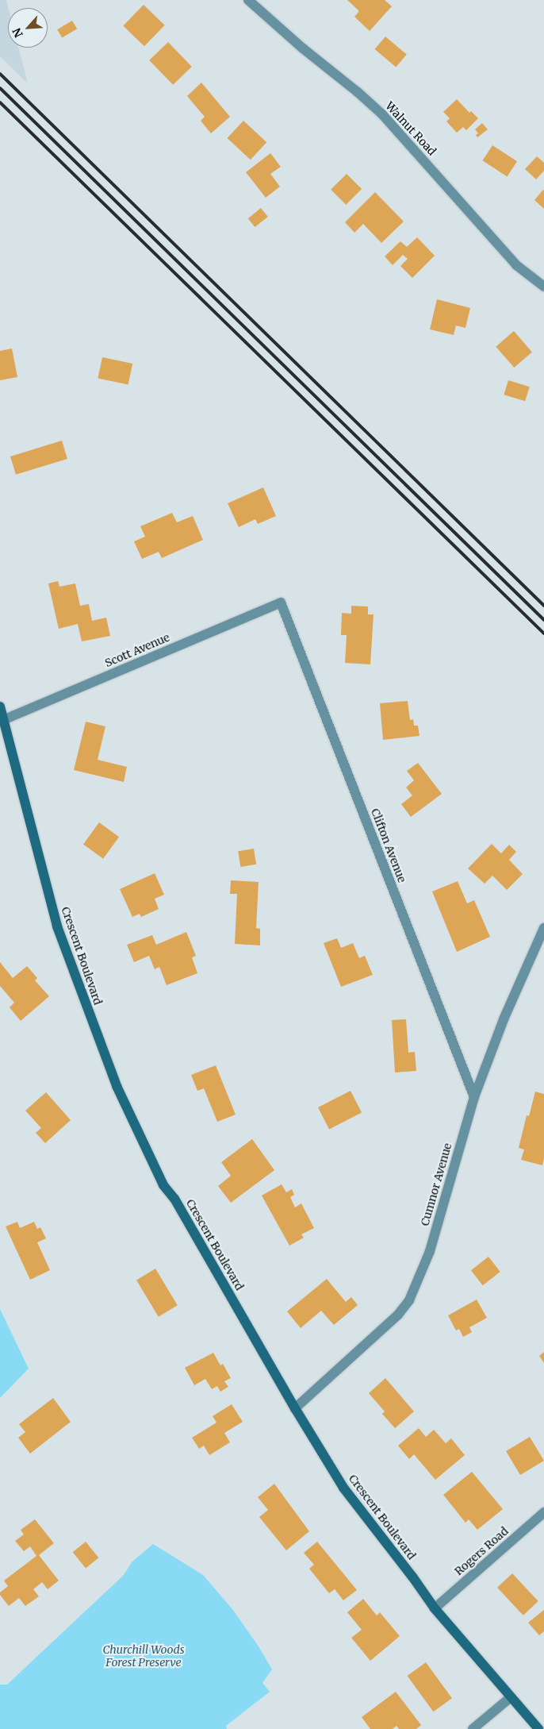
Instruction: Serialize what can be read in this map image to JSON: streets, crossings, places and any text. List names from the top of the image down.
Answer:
{
  "streets": {
    "street": [
      "Walnut Road",
      "Scott Avenue",
      "Clifton Avenue",
      "Crescent Boulevard",
      "Cumnor Avenue",
      "Rogers Road"
    ]
  },
  "crossings": [
    ["Scott Avenue", "Clifton Avenue"],
    ["Scott Avenue", "Crescent Boulevard"],
    ["Clifton Avenue", "Cumnor Avenue"],
    ["Crescent Boulevard", "Cumnor Avenue"],
    ["Crescent Boulevard", "Rogers Road"]
  ],
  "parks": ["Churchill Woods Forest Preserve"],
  "north": "bottom left"
}
